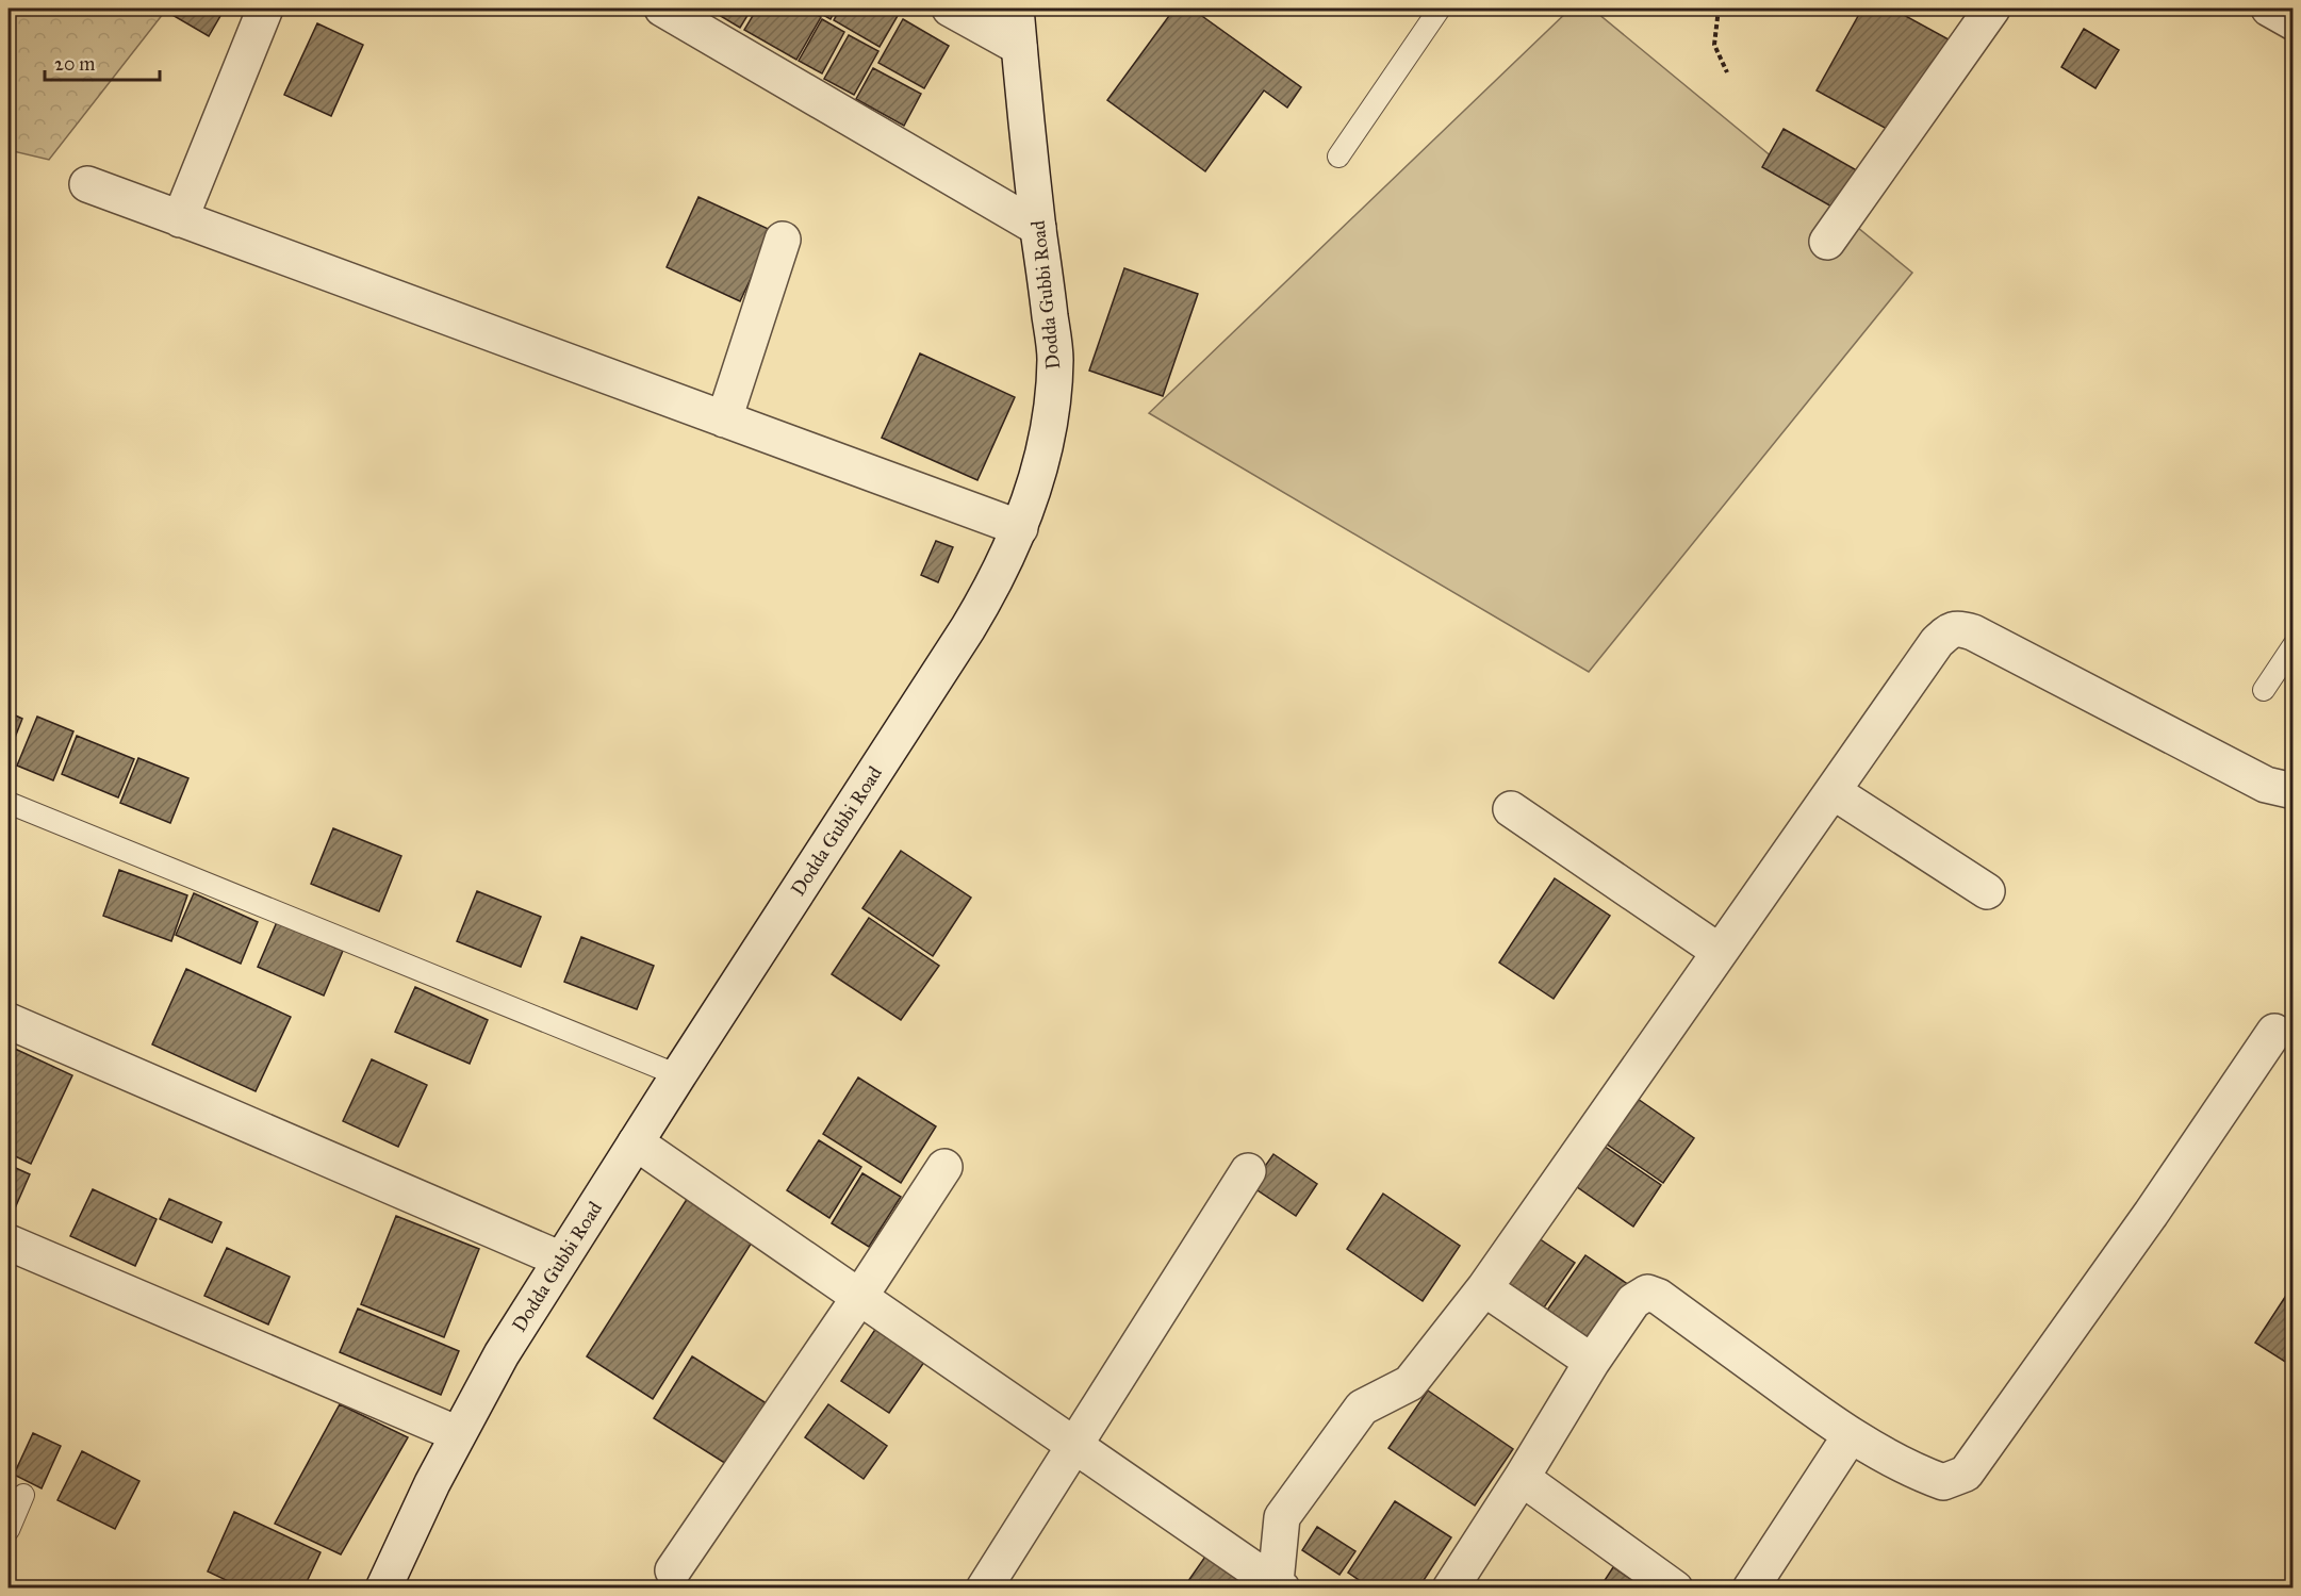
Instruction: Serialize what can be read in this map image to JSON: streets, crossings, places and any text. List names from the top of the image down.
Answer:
{
  "streets": {
    "street": ["Dodda Gubbi Road"]
  },
  "scale_bar": "20 m"
}
